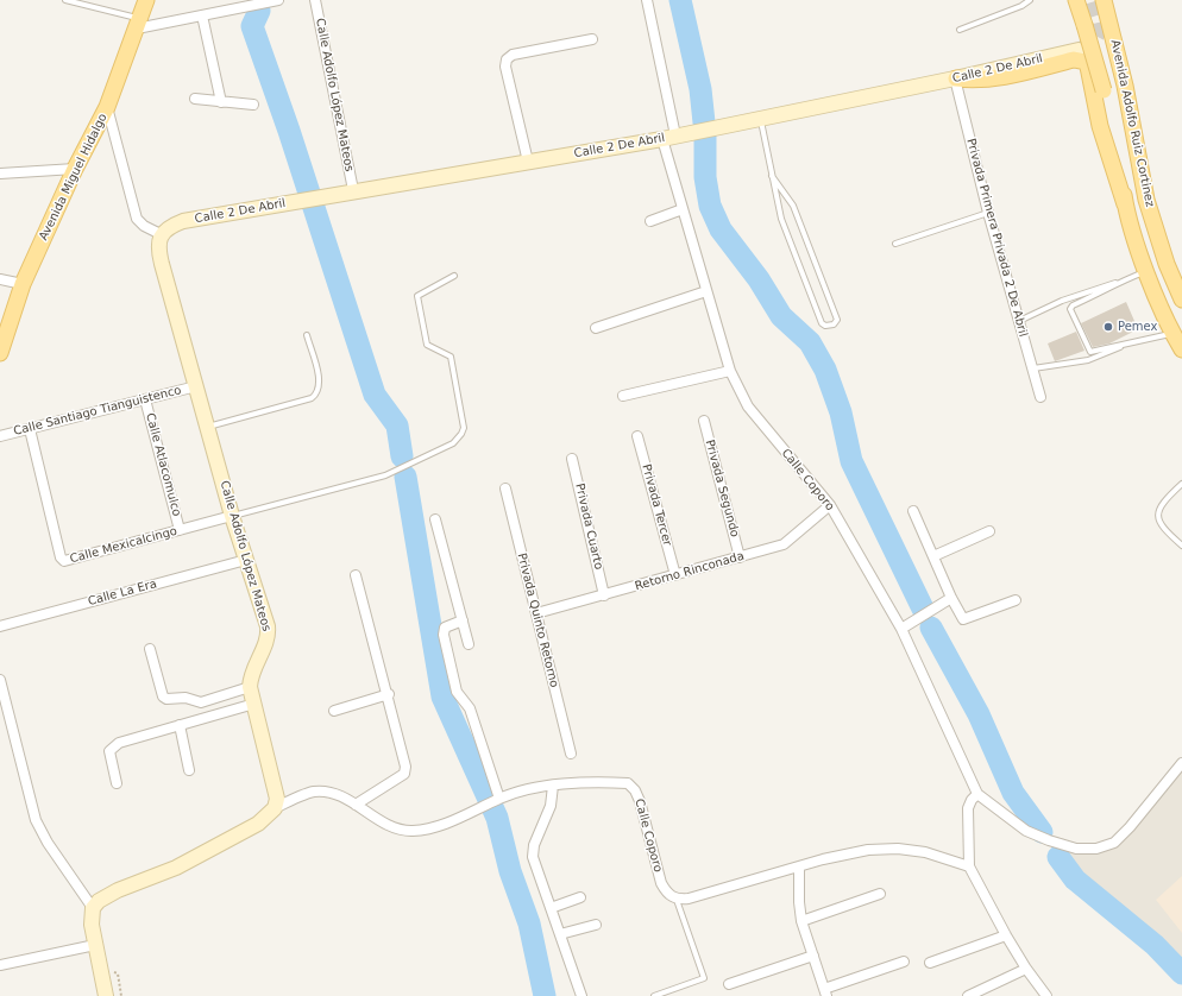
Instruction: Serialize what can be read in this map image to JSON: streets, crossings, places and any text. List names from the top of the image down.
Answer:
{
  "streets": {
    "main road": [
      "Calle 2 De Abril",
      "Calle Adolfo López Mateos",
      "Avenida Adolfo Ruiz Cortinez",
      "Avenida Miguel Hidalgo"
    ],
    "street": [
      "Privada Primera Privada 2 De Abril",
      "Calle Santiago Tianguistenco",
      "Calle Atlacomulco",
      "Calle Coporo",
      "Privada Segundo",
      "Privada Tercer",
      "Privada Cuarto",
      "Calle Mexicalcingo",
      "Retorno Rinconada",
      "Calle La Era",
      "Privada Quinto Retorno"
    ]
  },
  "crossings": [
    ["Calle 2 De Abril", "Calle Adolfo López Mateos"],
    ["Calle 2 De Abril", "Privada Primera Privada 2 De Abril"],
    ["Calle 2 De Abril", "Calle Coporo"],
    ["Calle Adolfo López Mateos", "Calle Santiago Tianguistenco"],
    ["Calle Adolfo López Mateos", "Calle Coporo"],
    ["Calle Adolfo López Mateos", "Calle Mexicalcingo"],
    ["Calle Adolfo López Mateos", "Calle La Era"],
    ["Calle Santiago Tianguistenco", "Calle Atlacomulco"],
    ["Calle Santiago Tianguistenco", "Calle Mexicalcingo"],
    ["Calle Atlacomulco", "Calle Mexicalcingo"],
    ["Calle Coporo", "Retorno Rinconada"],
    ["Privada Segundo", "Retorno Rinconada"],
    ["Privada Tercer", "Retorno Rinconada"],
    ["Privada Cuarto", "Retorno Rinconada"],
    ["Retorno Rinconada", "Privada Quinto Retorno"]
  ],
  "places": ["Pemex"]
}
